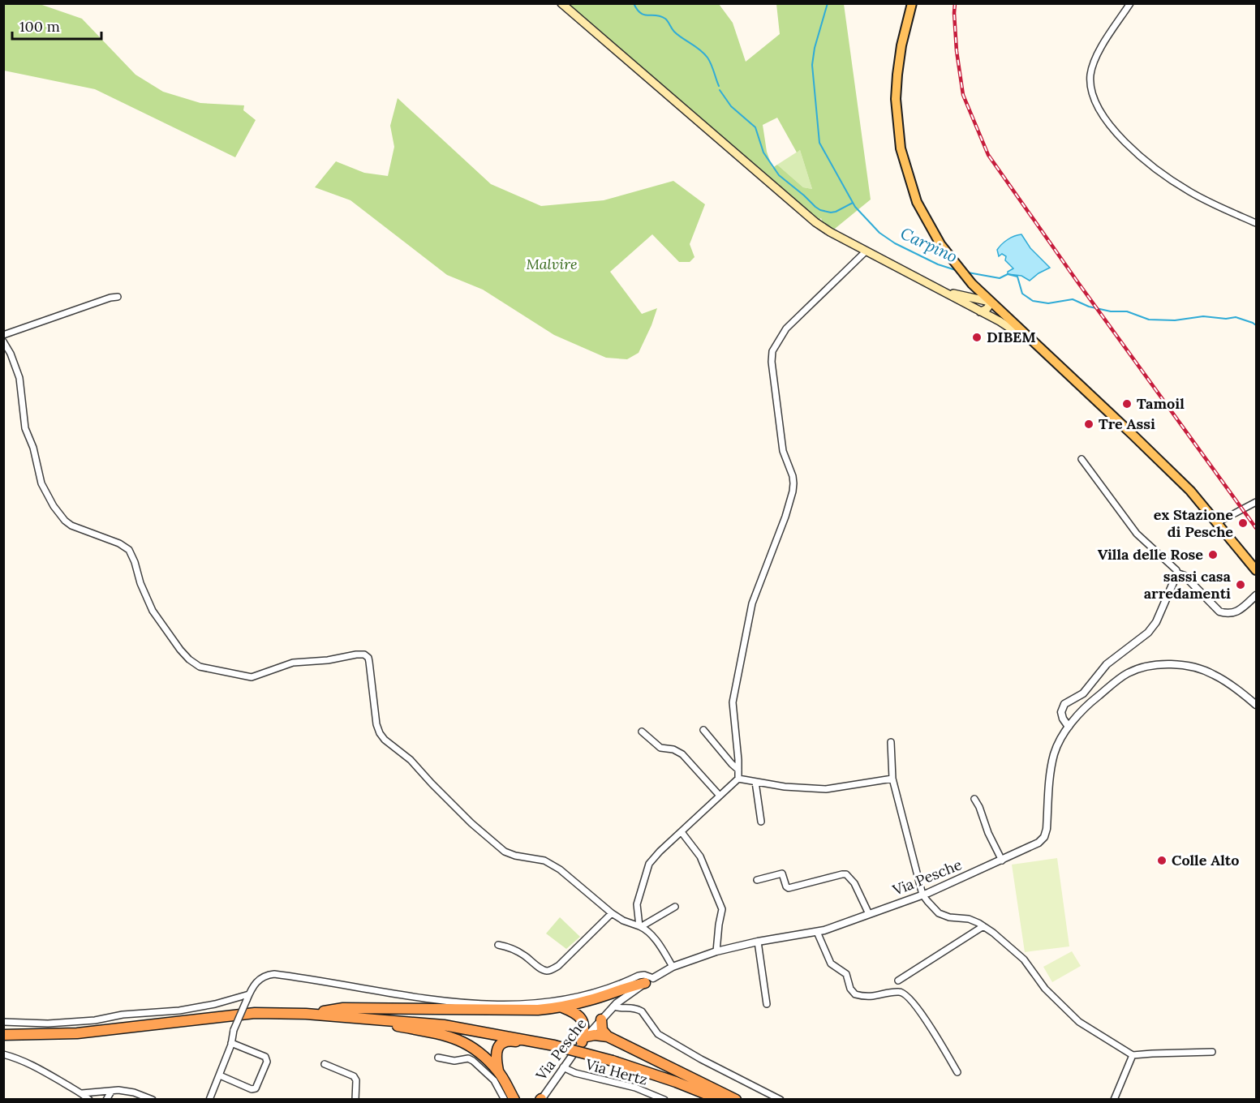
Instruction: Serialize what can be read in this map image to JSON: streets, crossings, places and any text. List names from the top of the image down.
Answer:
{
  "streets": {
    "street": ["Via Pesche", "Via Hertz"]
  },
  "crossings": [
    ["Via Pesche", "Via Hertz"]
  ],
  "water": ["Carpino"],
  "parks": ["Malvire"],
  "places": [
    "DIBEM",
    "Tamoil",
    "Tre Assi",
    "ex Stazione di Pesche",
    "Villa delle Rose",
    "sassi casa arredamenti",
    "Colle Alto"
  ],
  "scale_bar": "100 m"
}
